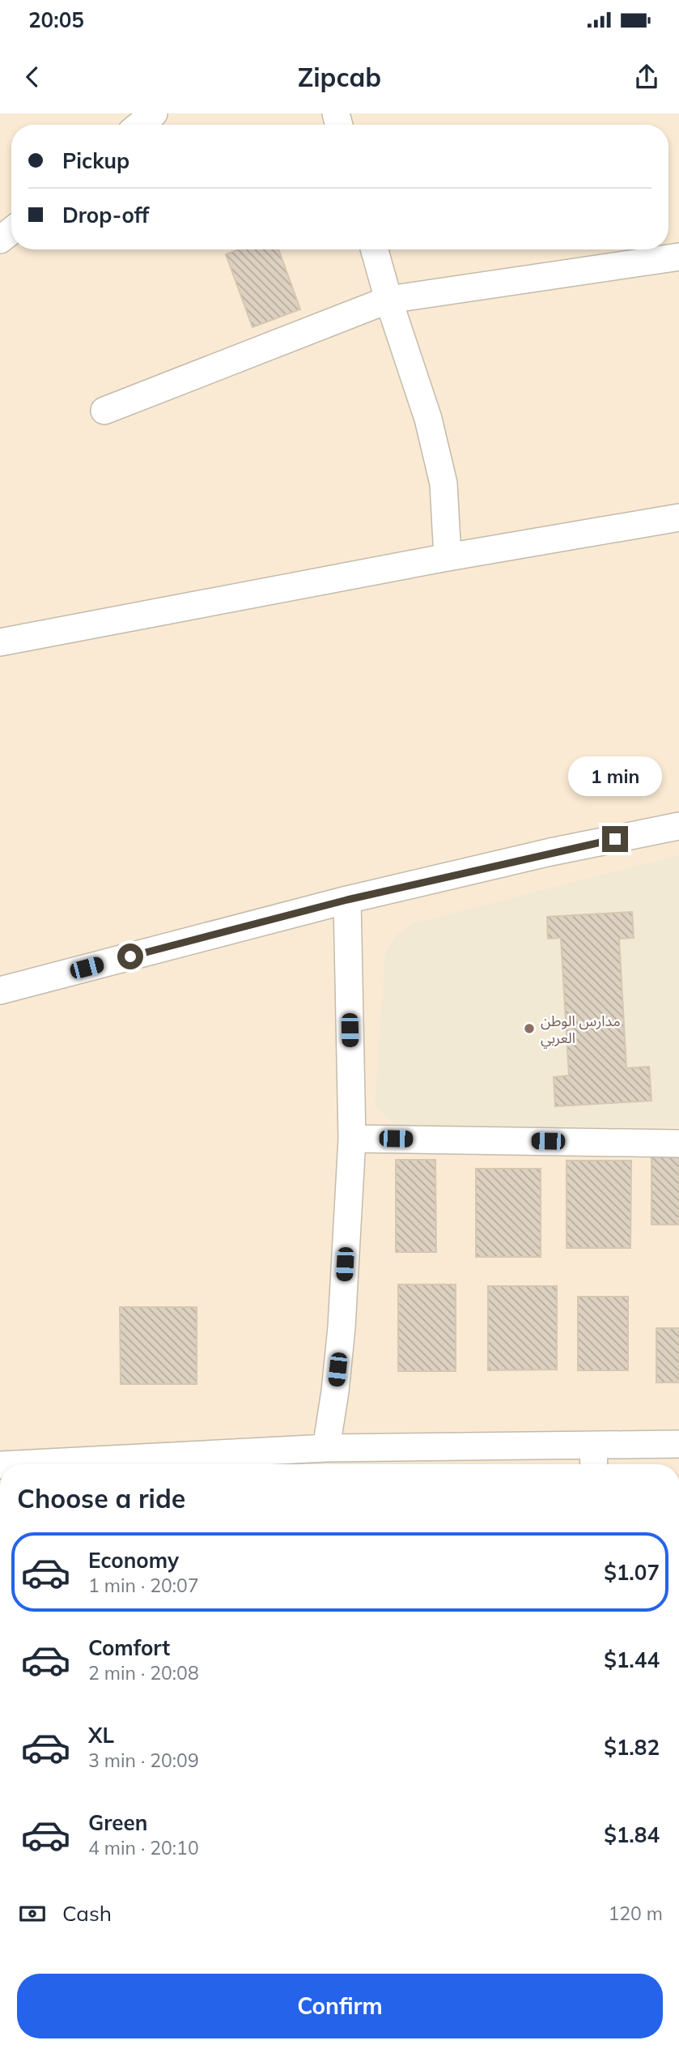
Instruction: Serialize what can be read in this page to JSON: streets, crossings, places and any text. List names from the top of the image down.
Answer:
{
  "places": ["مدارس الوطن العربي"],
  "page": {
    "status": "20:05",
    "header": "Zipcab",
    "banner": ["Pickup", "Drop-off"],
    "bubble": "1 min",
    "heading": "Choose a ride",
    "list": [
      {
        "name": "Economy",
        "note": "1 min · 20:07",
        "value": "$1.07"
      },
      {
        "name": "Comfort",
        "note": "2 min · 20:08",
        "value": "$1.44"
      },
      {
        "name": "XL",
        "note": "3 min · 20:09",
        "value": "$1.82"
      },
      {
        "name": "Green",
        "note": "4 min · 20:10",
        "value": "$1.84"
      }
    ],
    "pay": ["Cash", "120 m"],
    "buttons": "Confirm"
  }
}
